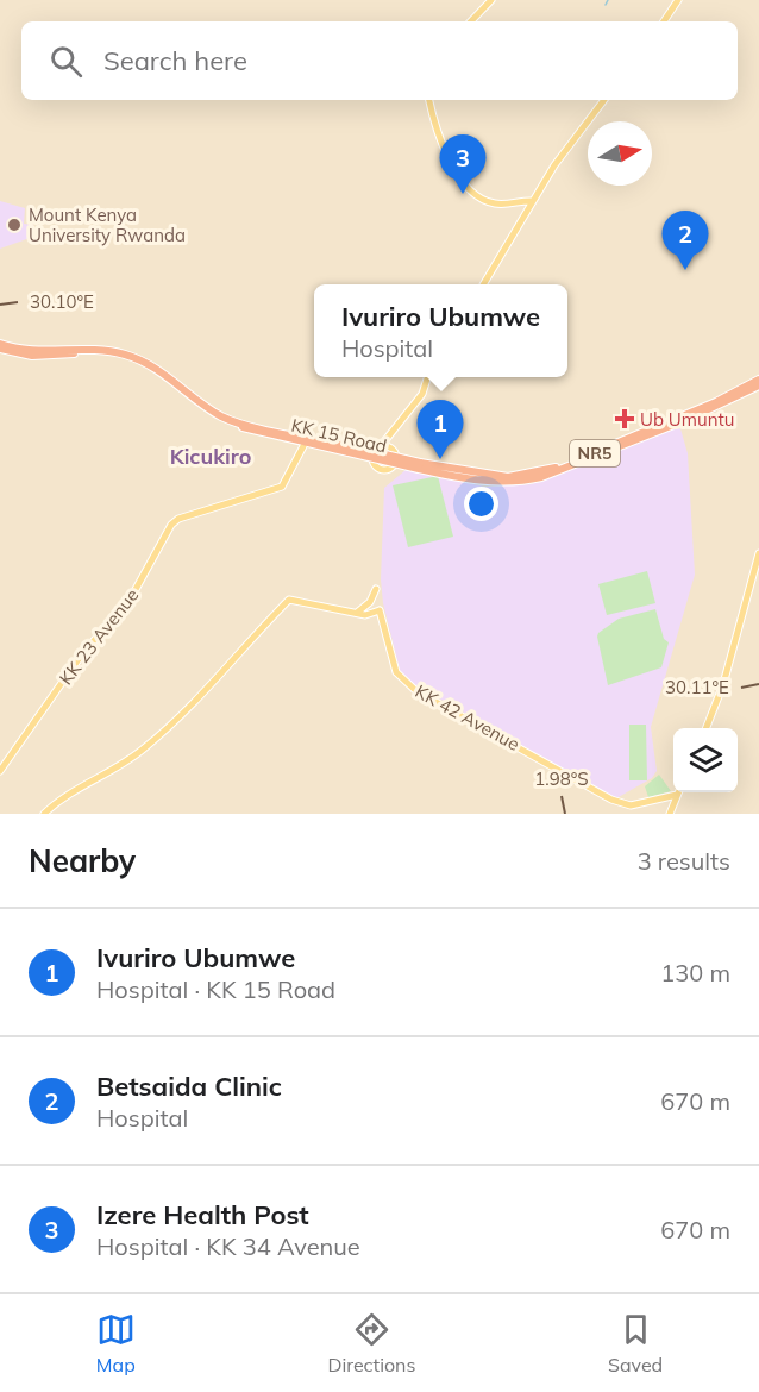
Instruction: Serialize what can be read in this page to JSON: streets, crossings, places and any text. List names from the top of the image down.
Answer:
{
  "streets": {
    "highway": ["KK 15 Road", "NR5"],
    "main road": ["KK 23 Avenue", "KK 42 Avenue"]
  },
  "districts": ["Kicukiro"],
  "places": {
    "other": ["Mount Kenya University Rwanda"],
    "health": ["Ub Umuntu"]
  },
  "north": "right",
  "page": {
    "search": "Search here",
    "pins": ["3", "2", "1"],
    "popup": ["Ivuriro Ubumwe", "Hospital"],
    "heading": ["Nearby", "3 results"],
    "list": [
      {
        "mark": "1",
        "name": "Ivuriro Ubumwe",
        "note": "Hospital · KK 15 Road",
        "value": "130 m"
      },
      {
        "mark": "2",
        "name": "Betsaida Clinic",
        "note": "Hospital",
        "value": "670 m"
      },
      {
        "mark": "3",
        "name": "Izere Health Post",
        "note": "Hospital · KK 34 Avenue",
        "value": "670 m"
      }
    ],
    "nav": ["Map", "Directions", "Saved"]
  },
  "coordinates": ["30.10°E", "30.11°E", "1.98°S"]
}
